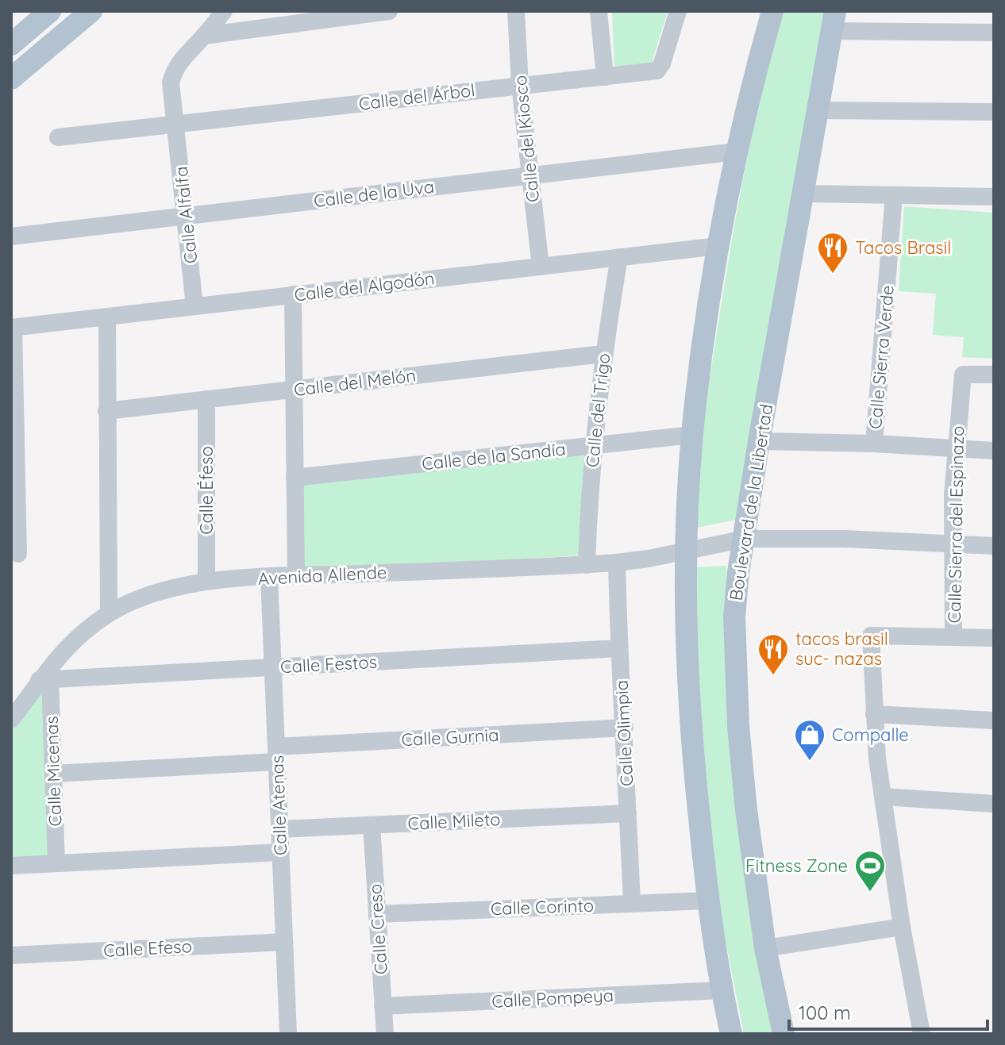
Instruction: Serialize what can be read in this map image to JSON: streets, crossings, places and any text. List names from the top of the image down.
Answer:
{
  "streets": {
    "main road": ["Boulevard de la Libertad"],
    "street": [
      "Calle del Árbol",
      "Calle del Kiosco",
      "Calle de la Uva",
      "Calle Alfalfa",
      "Calle del Algodón",
      "Calle Sierra Verde",
      "Calle del Melón",
      "Calle del Trigo",
      "Calle de la Sandía",
      "Calle Éfeso",
      "Calle Sierra del Espinazo",
      "Avenida Allende",
      "Calle Festos",
      "Calle Olimpia",
      "Calle Gurnia",
      "Calle Micenas",
      "Calle Atenas",
      "Calle Mileto",
      "Calle Corinto",
      "Calle Creso",
      "Calle Efeso",
      "Calle Pompeya"
    ]
  },
  "crossings": [
    ["Calle del Árbol", "Calle del Kiosco"],
    ["Calle del Árbol", "Calle Alfalfa"],
    ["Calle del Kiosco", "Calle de la Uva"],
    ["Calle del Kiosco", "Calle del Algodón"],
    ["Calle de la Uva", "Calle Alfalfa"],
    ["Calle Alfalfa", "Calle del Algodón"],
    ["Calle del Algodón", "Calle del Trigo"],
    ["Calle del Melón", "Calle del Trigo"],
    ["Calle del Melón", "Calle Éfeso"],
    ["Calle del Trigo", "Calle de la Sandía"],
    ["Calle del Trigo", "Avenida Allende"],
    ["Calle Éfeso", "Avenida Allende"],
    ["Boulevard de la Libertad", "Avenida Allende"],
    ["Calle Sierra del Espinazo", "Avenida Allende"],
    ["Avenida Allende", "Calle Festos"],
    ["Avenida Allende", "Calle Olimpia"],
    ["Avenida Allende", "Calle Micenas"],
    ["Avenida Allende", "Calle Atenas"],
    ["Calle Festos", "Calle Olimpia"],
    ["Calle Festos", "Calle Micenas"],
    ["Calle Festos", "Calle Atenas"],
    ["Calle Olimpia", "Calle Gurnia"],
    ["Calle Olimpia", "Calle Mileto"],
    ["Calle Olimpia", "Calle Corinto"],
    ["Calle Gurnia", "Calle Micenas"],
    ["Calle Gurnia", "Calle Atenas"],
    ["Calle Atenas", "Calle Mileto"],
    ["Calle Atenas", "Calle Efeso"],
    ["Calle Mileto", "Calle Creso"],
    ["Calle Corinto", "Calle Creso"],
    ["Calle Creso", "Calle Pompeya"]
  ],
  "places": {
    "restaurant": ["Tacos Brasil", "tacos brasil suc- nazas"],
    "shop": ["Compalle"],
    "sports": ["Fitness Zone"]
  },
  "scale_bar": "100 m"
}
